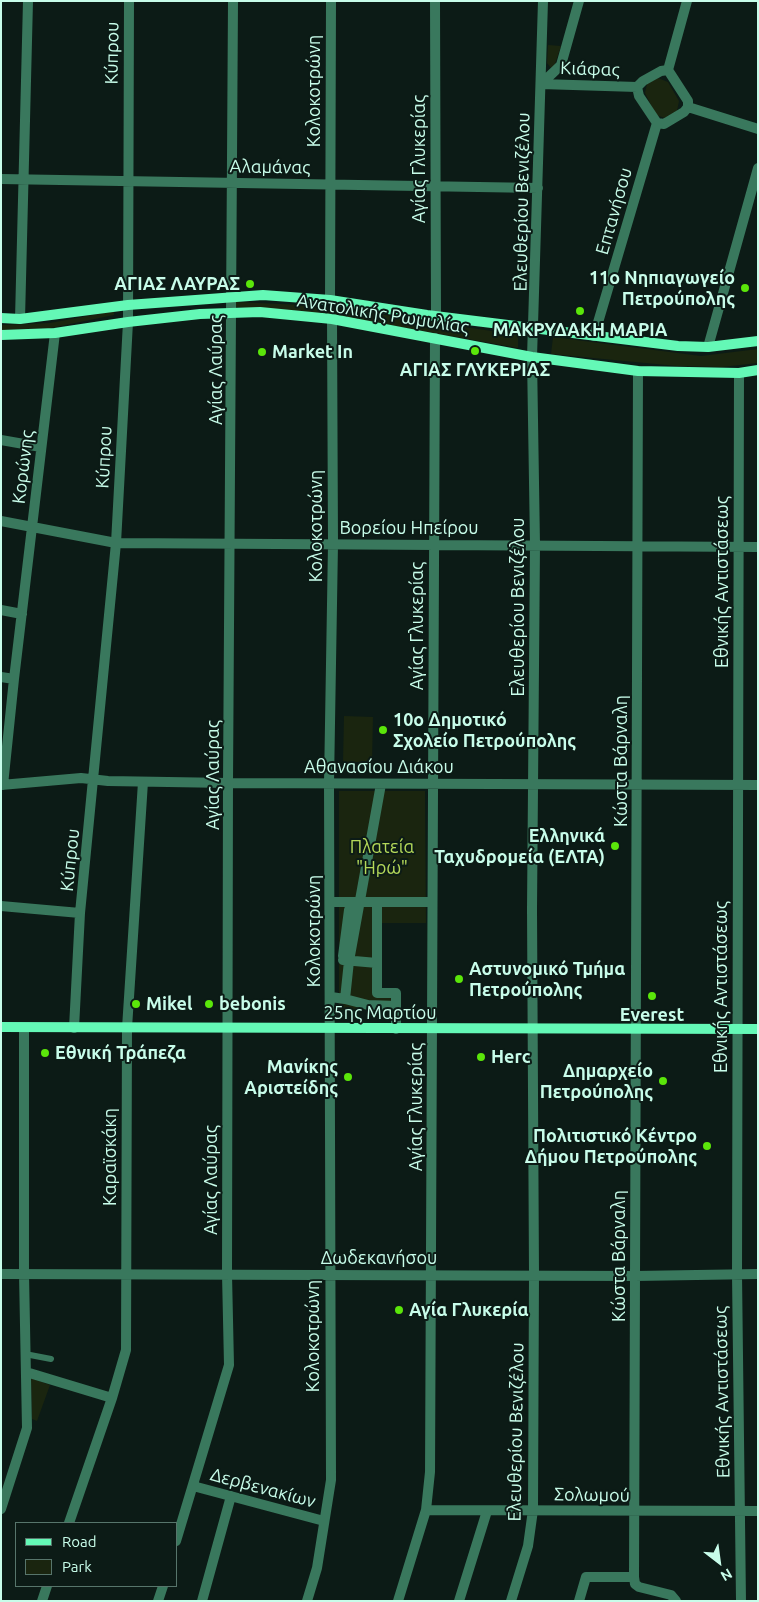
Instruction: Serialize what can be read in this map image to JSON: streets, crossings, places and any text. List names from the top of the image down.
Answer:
{
  "streets": {
    "main road": ["Ανατολικής Ρωμυλίας", "25ης Μαρτίου"],
    "street": [
      "Κύπρου",
      "Κιάφας",
      "Κολοκοτρώνη",
      "Αγίας Γλυκερίας",
      "Αλαμάνας",
      "Ελευθερίου Βενιζέλου",
      "Επτανήσου",
      "Αγίας Λαύρας",
      "Κορώνης",
      "Βορείου Ηπείρου",
      "Εθνικής Αντιστάσεως",
      "Κώστα Βάρναλη",
      "Αθανασίου Διάκου",
      "Καραϊσκάκη",
      "Δωδεκανήσου",
      "Δερβενακίων",
      "Σολωμού"
    ]
  },
  "crossings": [
    ["Κύπρου", "Αλαμάνας"],
    ["Κύπρου", "Ανατολικής Ρωμυλίας"],
    ["Κύπρου", "Βορείου Ηπείρου"],
    ["Κύπρου", "Αθανασίου Διάκου"],
    ["Κύπρου", "25ης Μαρτίου"],
    ["Κιάφας", "Ελευθερίου Βενιζέλου"],
    ["Κιάφας", "Επτανήσου"],
    ["Κολοκοτρώνη", "Αλαμάνας"],
    ["Κολοκοτρώνη", "Ανατολικής Ρωμυλίας"],
    ["Κολοκοτρώνη", "Βορείου Ηπείρου"],
    ["Κολοκοτρώνη", "Αθανασίου Διάκου"],
    ["Κολοκοτρώνη", "25ης Μαρτίου"],
    ["Κολοκοτρώνη", "Δωδεκανήσου"],
    ["Κολοκοτρώνη", "Δερβενακίων"],
    ["Αγίας Γλυκερίας", "Αλαμάνας"],
    ["Αγίας Γλυκερίας", "Ανατολικής Ρωμυλίας"],
    ["Αγίας Γλυκερίας", "Βορείου Ηπείρου"],
    ["Αγίας Γλυκερίας", "Αθανασίου Διάκου"],
    ["Αγίας Γλυκερίας", "25ης Μαρτίου"],
    ["Αγίας Γλυκερίας", "Δωδεκανήσου"],
    ["Αγίας Γλυκερίας", "Σολωμού"],
    ["Αλαμάνας", "Ελευθερίου Βενιζέλου"],
    ["Αλαμάνας", "Αγίας Λαύρας"],
    ["Ελευθερίου Βενιζέλου", "Ανατολικής Ρωμυλίας"],
    ["Ελευθερίου Βενιζέλου", "Βορείου Ηπείρου"],
    ["Ελευθερίου Βενιζέλου", "Αθανασίου Διάκου"],
    ["Ελευθερίου Βενιζέλου", "25ης Μαρτίου"],
    ["Ελευθερίου Βενιζέλου", "Δωδεκανήσου"],
    ["Ελευθερίου Βενιζέλου", "Σολωμού"],
    ["Επτανήσου", "Ανατολικής Ρωμυλίας"],
    ["Ανατολικής Ρωμυλίας", "Αγίας Λαύρας"],
    ["Ανατολικής Ρωμυλίας", "Κορώνης"],
    ["Ανατολικής Ρωμυλίας", "Εθνικής Αντιστάσεως"],
    ["Ανατολικής Ρωμυλίας", "Κώστα Βάρναλη"],
    ["Αγίας Λαύρας", "Βορείου Ηπείρου"],
    ["Αγίας Λαύρας", "Αθανασίου Διάκου"],
    ["Αγίας Λαύρας", "25ης Μαρτίου"],
    ["Αγίας Λαύρας", "Δωδεκανήσου"],
    ["Αγίας Λαύρας", "Δερβενακίων"],
    ["Κορώνης", "Βορείου Ηπείρου"],
    ["Κορώνης", "Αθανασίου Διάκου"],
    ["Βορείου Ηπείρου", "Εθνικής Αντιστάσεως"],
    ["Βορείου Ηπείρου", "Κώστα Βάρναλη"],
    ["Εθνικής Αντιστάσεως", "Αθανασίου Διάκου"],
    ["Εθνικής Αντιστάσεως", "25ης Μαρτίου"],
    ["Εθνικής Αντιστάσεως", "Δωδεκανήσου"],
    ["Εθνικής Αντιστάσεως", "Σολωμού"],
    ["Κώστα Βάρναλη", "Αθανασίου Διάκου"],
    ["Κώστα Βάρναλη", "25ης Μαρτίου"],
    ["Κώστα Βάρναλη", "Δωδεκανήσου"],
    ["Κώστα Βάρναλη", "Σολωμού"],
    ["Αθανασίου Διάκου", "Καραϊσκάκη"],
    ["25ης Μαρτίου", "Καραϊσκάκη"],
    ["Καραϊσκάκη", "Δωδεκανήσου"]
  ],
  "parks": ["Πλατεία \"Ηρώ\""],
  "places": [
    "ΑΓΙΑΣ ΛΑΥΡΑΣ",
    "11ο Νηπιαγωγείο Πετρούπολης",
    "ΜΑΚΡΥΔΑΚΗ ΜΑΡΙΑ",
    "ΑΓΙΑΣ ΓΛΥΚΕΡΙΑΣ",
    "Market In",
    "10ο Δημοτικό Σχολείο Πετρούπολης",
    "Ελληνικά Ταχυδρομεία (ΕΛΤΑ)",
    "Αστυνομικό Τμήμα Πετρούπολης",
    "Everest",
    "Mikel",
    "bebonis",
    "Εθνική Τράπεζα",
    "Herc",
    "Μανίκης Αριστείδης",
    "Δημαρχείο Πετρούπολης",
    "Πολιτιστικό Κέντρο Δήμου Πετρούπολης",
    "Αγία Γλυκερία"
  ],
  "legend": ["Road", "Park"],
  "north": "bottom right"
}
